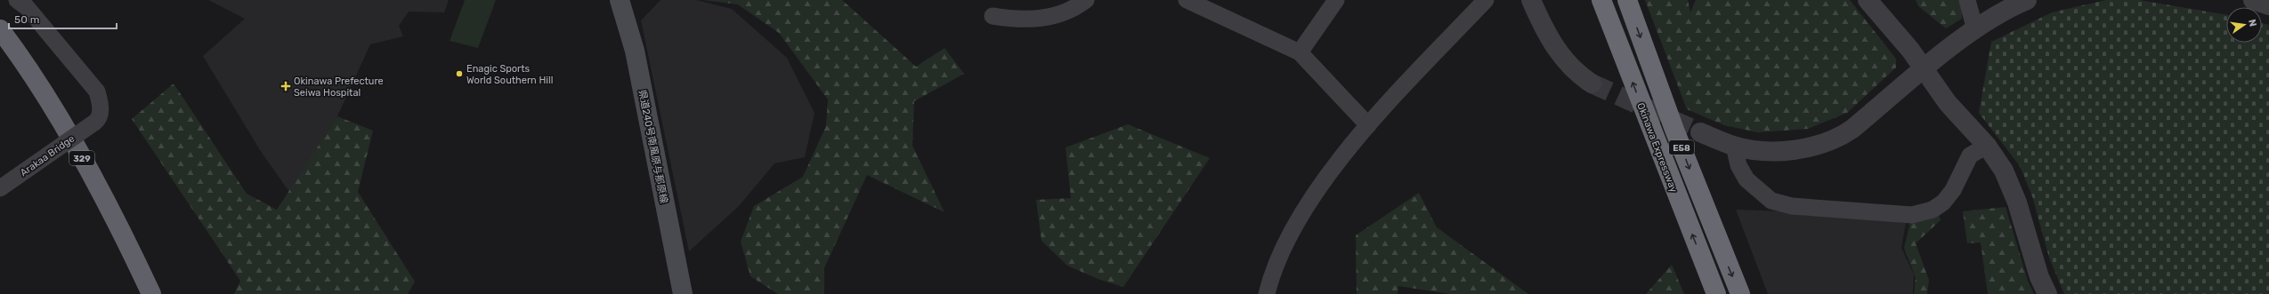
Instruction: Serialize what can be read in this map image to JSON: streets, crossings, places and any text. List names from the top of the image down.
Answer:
{
  "streets": {
    "highway": ["Okinawa Expressway", "E58", "329"],
    "main road": ["県道240号南風原与那原線"],
    "street": ["Arakaa Bridge"]
  },
  "places": {
    "other": ["Enagic Sports World Southern Hill"],
    "health": ["Okinawa Prefecture Seiwa Hospital"]
  },
  "scale_bar": "50 m",
  "north": "right"
}
